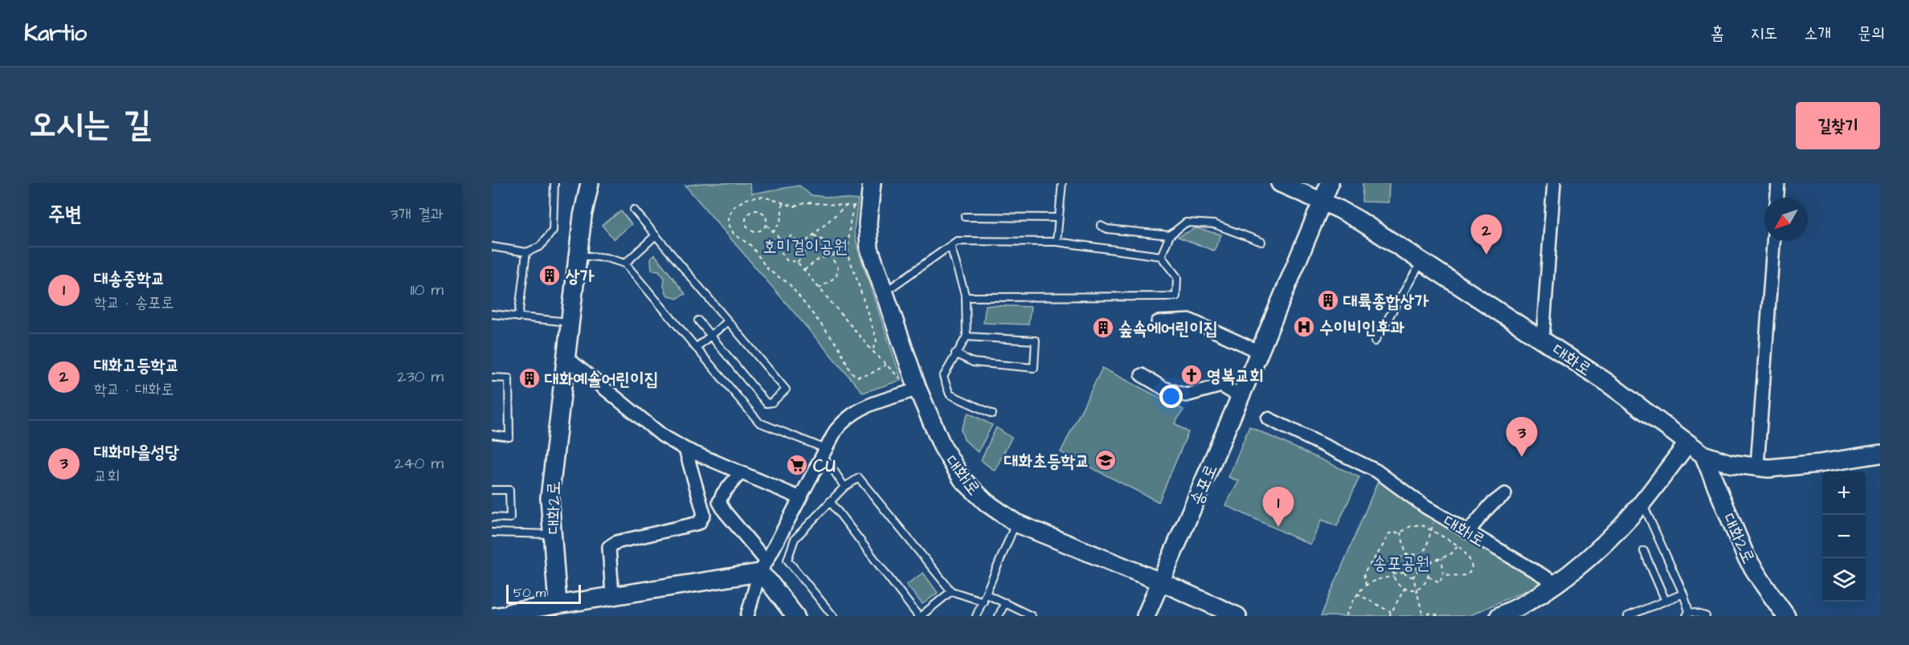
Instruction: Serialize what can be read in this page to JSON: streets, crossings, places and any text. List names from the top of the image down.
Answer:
{
  "streets": {
    "street": [
      "대화로",
      "대화1로",
      "송포로",
      "대화2로"
    ]
  },
  "crossings": [
    ["대화로", "송포로"],
    ["대화로", "대화2로"],
    ["대화1로", "송포로"]
  ],
  "parks": ["호미걸이공원", "송포공원"],
  "places": {
    "building": [
      "상가",
      "대륙종합상가",
      "숲속에어린이집",
      "대화예솔어린이집"
    ],
    "hospital": ["수이비인후과"],
    "church": ["영복교회"],
    "school or university": ["대화초등학교"],
    "supermarket": ["CU"]
  },
  "scale_bar": "50 m",
  "north": "bottom left",
  "page": {
    "header": "Kartio",
    "nav": [
      "홈",
      "지도",
      "소개",
      "문의"
    ],
    "title": "오시는 길",
    "buttons": "길찾기",
    "heading": ["주변", "3개 결과"],
    "pins": ["2", "3", "1"],
    "list": [
      {
        "mark": "1",
        "name": "대송중학교",
        "note": "학교 · 송포로",
        "value": "110 m"
      },
      {
        "mark": "2",
        "name": "대화고등학교",
        "note": "학교 · 대화로",
        "value": "230 m"
      },
      {
        "mark": "3",
        "name": "대화마을성당",
        "note": "교회",
        "value": "240 m"
      }
    ],
    "map_buttons": ["+", "−"],
    "scale": "50 m"
  }
}
